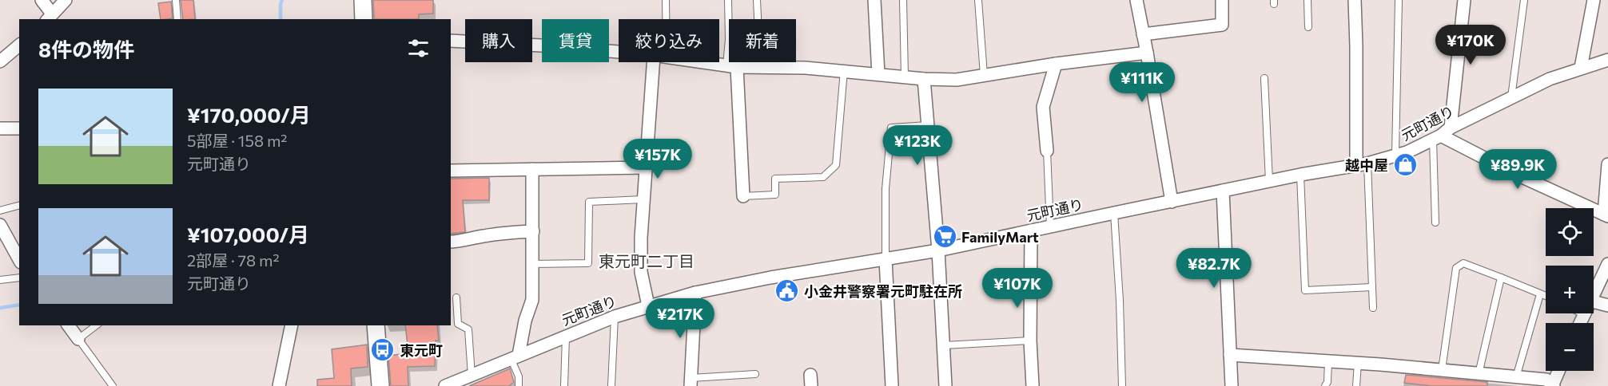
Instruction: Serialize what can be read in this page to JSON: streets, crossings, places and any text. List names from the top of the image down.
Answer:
{
  "streets": {
    "street": ["元町通り"]
  },
  "districts": ["東元町二丁目"],
  "places": {
    "shop": ["越中屋"],
    "supermarket": ["FamilyMart"],
    "public building": ["小金井警察署元町駐在所"],
    "bus stop": ["東元町"]
  },
  "page": {
    "chip": [
      "購入",
      "賃貸",
      "絞り込み",
      "新着"
    ],
    "heading": "8件の物件",
    "price": [
      "¥170K",
      "¥111K",
      "¥123K",
      "¥157K",
      "¥89.9K",
      "¥82.7K",
      "¥107K",
      "¥217K"
    ],
    "list": [
      {
        "name": "¥170,000/月",
        "note": "5部屋 · 158 m² · 元町通り"
      },
      {
        "name": "¥107,000/月",
        "note": "2部屋 · 78 m² · 元町通り"
      }
    ],
    "map_buttons": ["+", "−"]
  }
}
